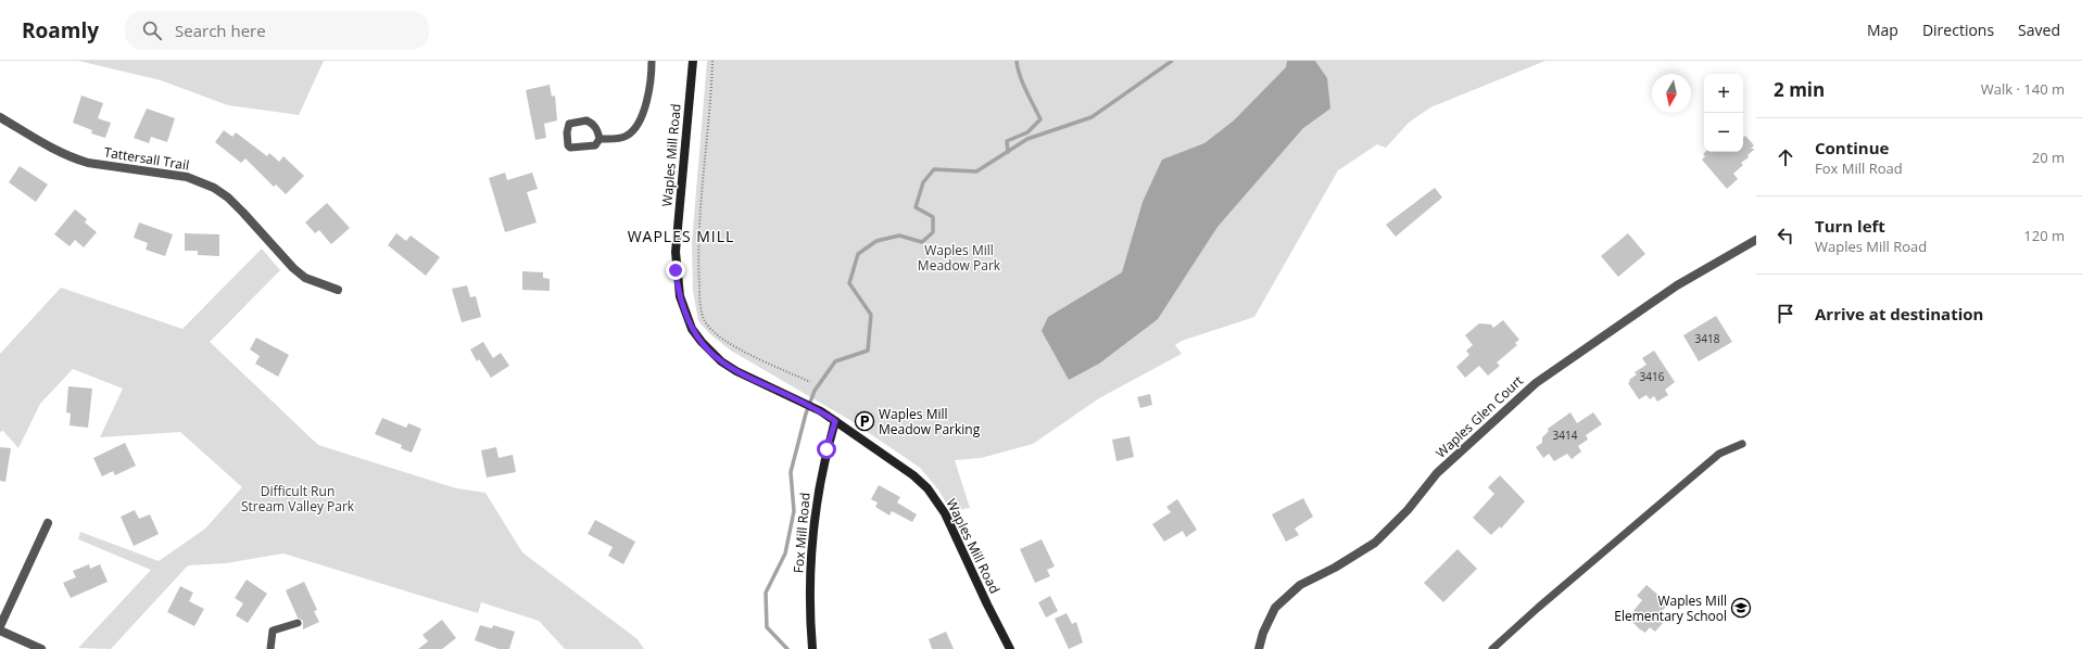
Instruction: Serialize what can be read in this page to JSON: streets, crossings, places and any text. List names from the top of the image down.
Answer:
{
  "streets": {
    "main road": ["Waples Mill Road", "Fox Mill Road"],
    "street": ["Tattersall Trail", "Waples Glen Court"]
  },
  "crossings": [
    ["Waples Mill Road", "Fox Mill Road"]
  ],
  "districts": ["WAPLES MILL"],
  "parks": ["Waples Mill Meadow Park", "Difficult Run Stream Valley Park"],
  "places": {
    "parking": ["Waples Mill Meadow Parking"],
    "school or university": ["Waples Mill Elementary School"]
  },
  "house_numbers": ["3418", "3416", "3414"],
  "north": "bottom",
  "page": {
    "header": "Roamly",
    "search": "Search here",
    "nav": ["Map", "Directions", "Saved"],
    "heading": ["2 min", "Walk · 140 m"],
    "map_buttons": ["+", "−"],
    "list": [
      ["Continue", "Fox Mill Road", "20 m"],
      ["Turn left", "Waples Mill Road", "120 m"],
      "Arrive at destination"
    ]
  }
}
